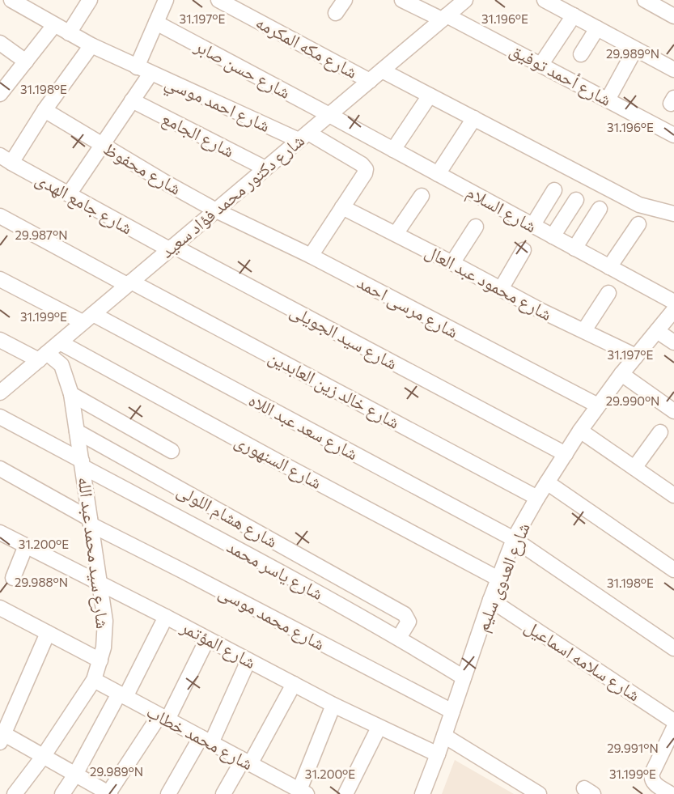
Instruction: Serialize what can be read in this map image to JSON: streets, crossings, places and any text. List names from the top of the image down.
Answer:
{
  "streets": {
    "street": [
      "شارع مكه المكرمه",
      "شارع حسن صابر",
      "شارع أحمد توفيق",
      "شارع احمد موسي",
      "شارع الجامع",
      "شارع محفوظ",
      "شارع دكتور محمد فؤاد سعيد",
      "شارع جامع الهدى",
      "شارع السلام",
      "شارع محمود عبد العال",
      "شارع مرسى احمد",
      "شارع سيد الجويلى",
      "شارع خالد زين العابدين",
      "شارع سعد عبد اللاه",
      "شارع السنهورى",
      "شارع هشام اللولى",
      "شارع سيد محمد عبد الله",
      "شارع ياسر محمد",
      "شارع العدوى سليم",
      "شارع محمد موسى",
      "شارع المؤتمر",
      "شارع سلامه اسماعيل",
      "شارع محمد خطاب"
    ]
  },
  "crossings": [
    ["شارع مكه المكرمه", "شارع دكتور محمد فؤاد سعيد"],
    ["شارع حسن صابر", "شارع دكتور محمد فؤاد سعيد"],
    ["شارع حسن صابر", "شارع السلام"],
    ["شارع أحمد توفيق", "شارع دكتور محمد فؤاد سعيد"],
    ["شارع احمد موسي", "شارع دكتور محمد فؤاد سعيد"],
    ["شارع احمد موسي", "شارع محمود عبد العال"],
    ["شارع الجامع", "شارع دكتور محمد فؤاد سعيد"],
    ["شارع محفوظ", "شارع دكتور محمد فؤاد سعيد"],
    ["شارع محفوظ", "شارع مرسى احمد"],
    ["شارع دكتور محمد فؤاد سعيد", "شارع جامع الهدى"],
    ["شارع دكتور محمد فؤاد سعيد", "شارع السلام"],
    ["شارع دكتور محمد فؤاد سعيد", "شارع مرسى احمد"],
    ["شارع دكتور محمد فؤاد سعيد", "شارع سيد الجويلى"],
    ["شارع دكتور محمد فؤاد سعيد", "شارع خالد زين العابدين"],
    ["شارع دكتور محمد فؤاد سعيد", "شارع سعد عبد اللاه"],
    ["شارع دكتور محمد فؤاد سعيد", "شارع السنهورى"],
    ["شارع دكتور محمد فؤاد سعيد", "شارع سيد محمد عبد الله"],
    ["شارع جامع الهدى", "شارع سيد الجويلى"],
    ["شارع محمود عبد العال", "شارع العدوى سليم"],
    ["شارع مرسى احمد", "شارع العدوى سليم"],
    ["شارع سيد الجويلى", "شارع العدوى سليم"],
    ["شارع خالد زين العابدين", "شارع العدوى سليم"],
    ["شارع سعد عبد اللاه", "شارع العدوى سليم"],
    ["شارع السنهورى", "شارع العدوى سليم"],
    ["شارع هشام اللولى", "شارع سيد محمد عبد الله"],
    ["شارع هشام اللولى", "شارع ياسر محمد"],
    ["شارع سيد محمد عبد الله", "شارع ياسر محمد"],
    ["شارع سيد محمد عبد الله", "شارع محمد موسى"],
    ["شارع سيد محمد عبد الله", "شارع المؤتمر"],
    ["شارع سيد محمد عبد الله", "شارع محمد خطاب"],
    ["شارع ياسر محمد", "شارع العدوى سليم"],
    ["شارع العدوى سليم", "شارع محمد موسى"],
    ["شارع العدوى سليم", "شارع المؤتمر"],
    ["شارع العدوى سليم", "شارع سلامه اسماعيل"]
  ],
  "coordinates": [
    "31.197°E",
    "31.196°E",
    "29.989°N",
    "31.198°E",
    "29.987°N",
    "31.199°E",
    "29.990°N",
    "31.200°E",
    "29.988°N",
    "29.991°N"
  ]
}
